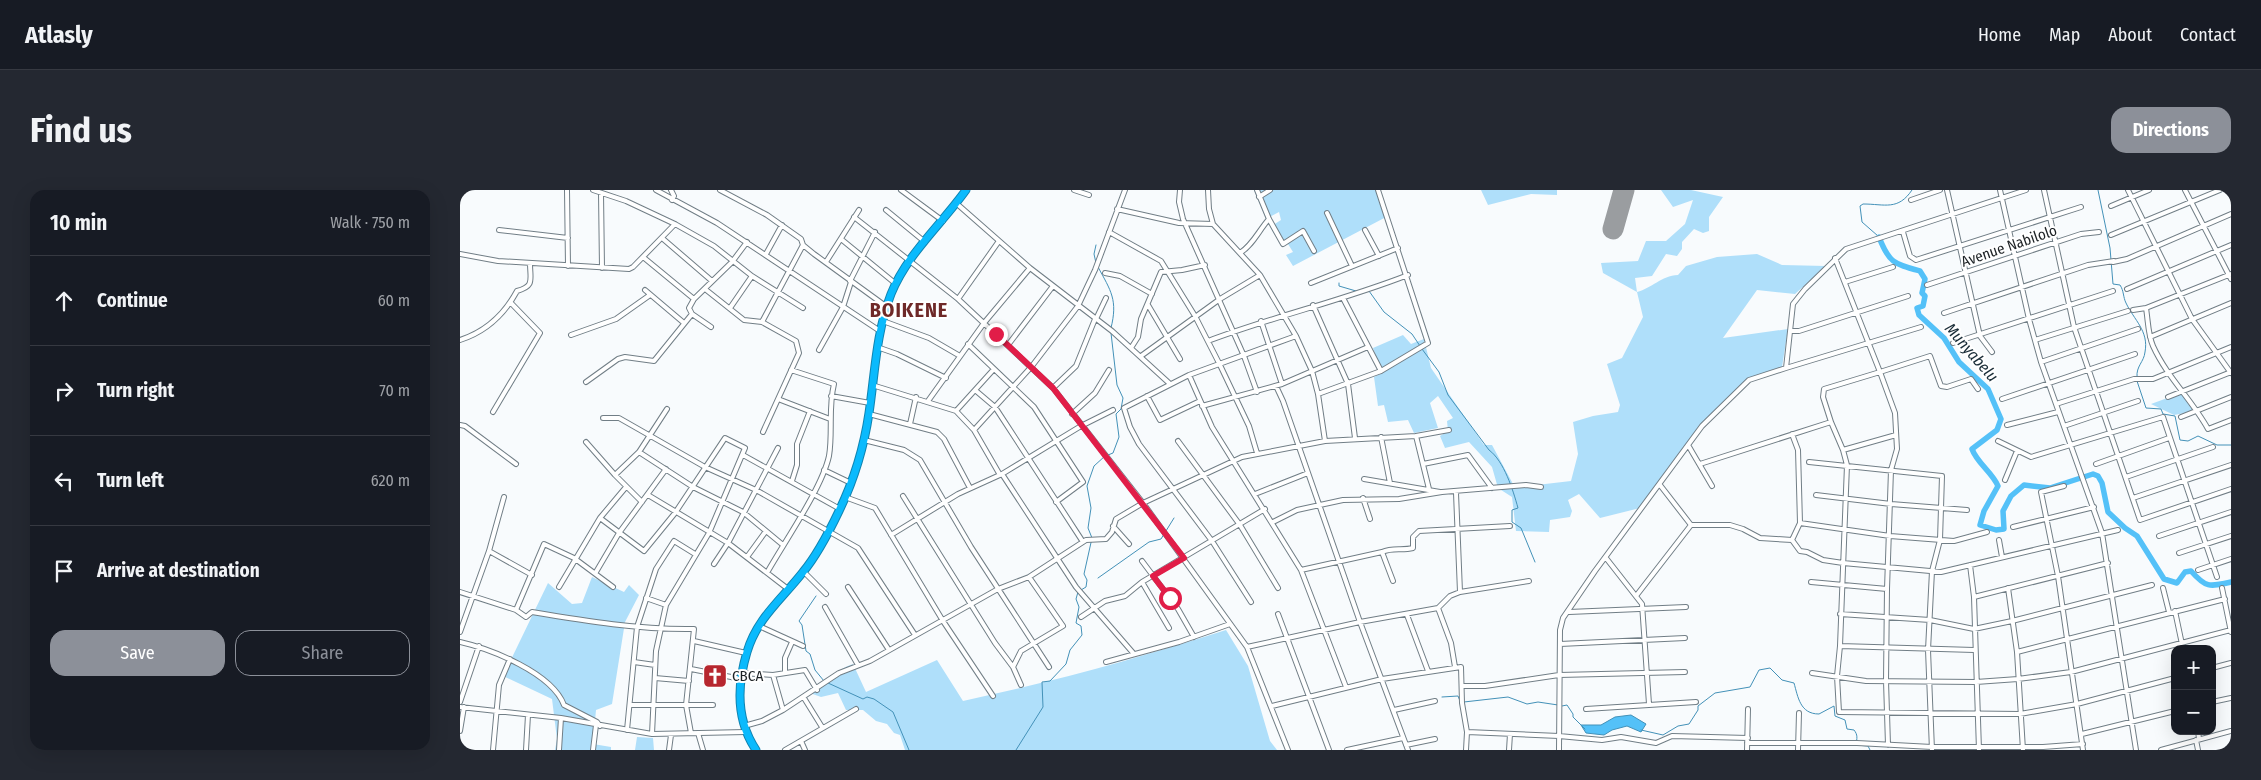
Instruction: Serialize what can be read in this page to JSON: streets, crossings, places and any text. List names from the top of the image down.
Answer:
{
  "streets": {
    "street": ["Avenue Nabilolo"]
  },
  "districts": ["BOIKENE"],
  "water": ["Munyabelu"],
  "places": {
    "church": ["CBCA"]
  },
  "page": {
    "header": "Atlasly",
    "nav": [
      "Home",
      "Map",
      "About",
      "Contact"
    ],
    "buttons": [
      "Directions",
      ["Save", "Share"]
    ],
    "title": "Find us",
    "heading": ["10 min", "Walk · 750 m"],
    "list": [
      ["Continue", "60 m"],
      ["Turn right", "70 m"],
      ["Turn left", "620 m"],
      "Arrive at destination"
    ],
    "map_buttons": ["+", "−"]
  }
}
